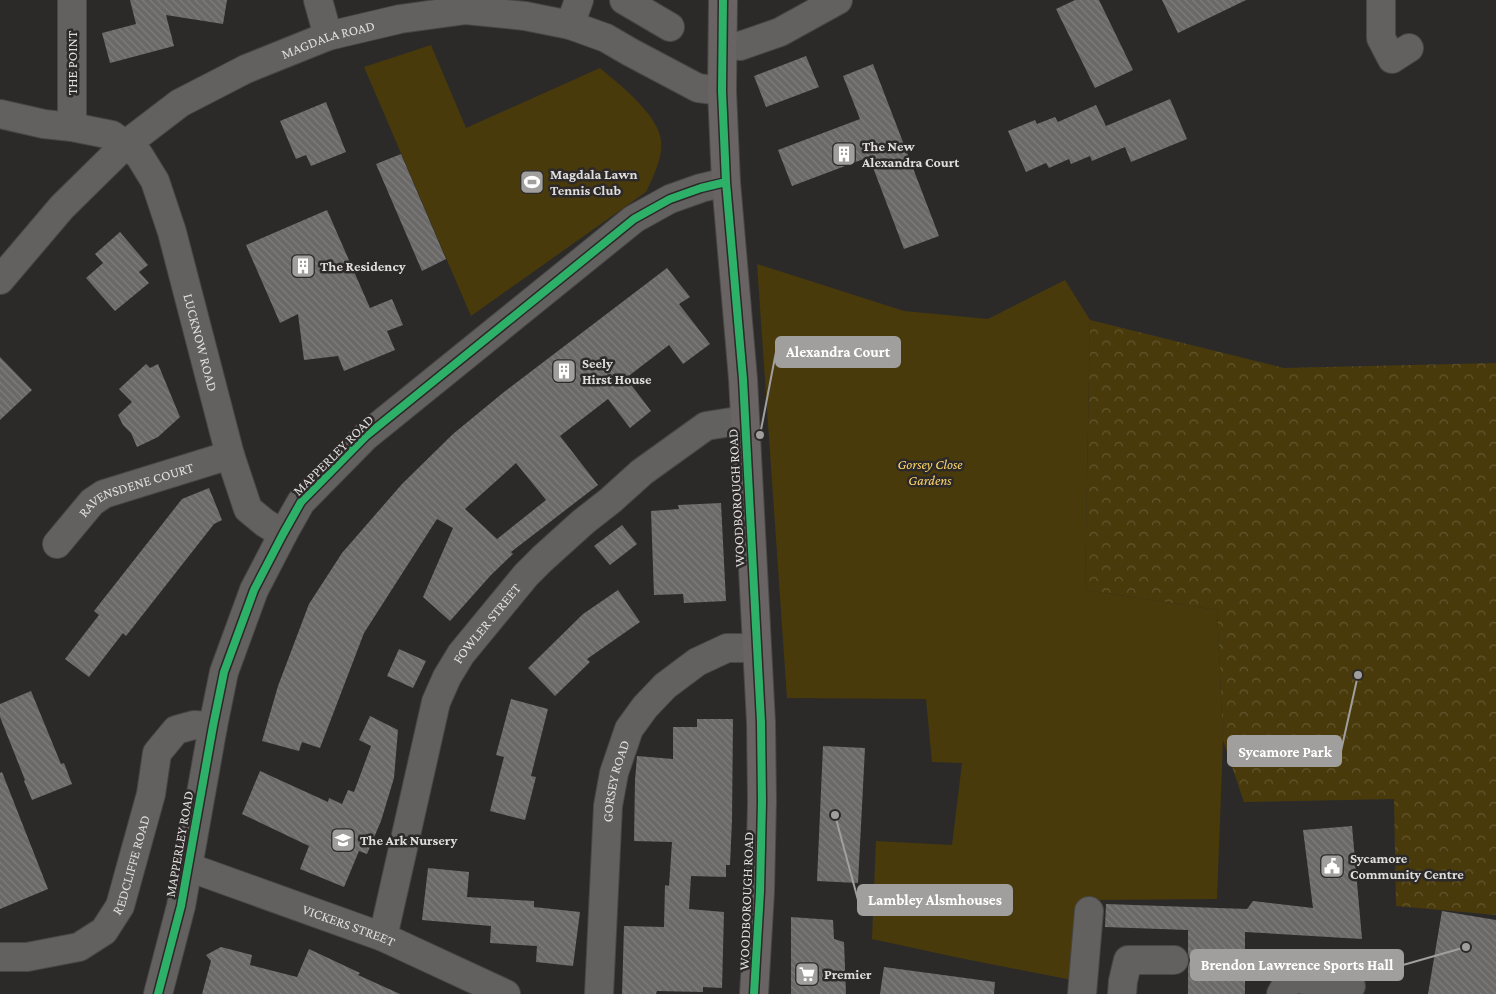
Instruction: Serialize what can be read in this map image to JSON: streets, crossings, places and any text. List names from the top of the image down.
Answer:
{
  "streets": {
    "main road": ["WOODBOROUGH ROAD"],
    "street": [
      "MAGDALA ROAD",
      "THE POINT",
      "LUCKNOW ROAD",
      "MAPPERLEY ROAD",
      "RAVENSDENE COURT",
      "FOWLER STREET",
      "GORSEY ROAD",
      "REDCLIFFE ROAD",
      "VICKERS STREET"
    ]
  },
  "crossings": [
    ["MAGDALA ROAD", "LUCKNOW ROAD"],
    ["MAGDALA ROAD", "WOODBOROUGH ROAD"],
    ["THE POINT", "LUCKNOW ROAD"],
    ["LUCKNOW ROAD", "MAPPERLEY ROAD"],
    ["LUCKNOW ROAD", "RAVENSDENE COURT"],
    ["MAPPERLEY ROAD", "WOODBOROUGH ROAD"],
    ["MAPPERLEY ROAD", "REDCLIFFE ROAD"],
    ["MAPPERLEY ROAD", "VICKERS STREET"],
    ["WOODBOROUGH ROAD", "FOWLER STREET"],
    ["WOODBOROUGH ROAD", "GORSEY ROAD"],
    ["FOWLER STREET", "VICKERS STREET"]
  ],
  "parks": ["Gorsey Close Gardens"],
  "places": {
    "building": ["The New Alexandra Court", "The Residency", "Seely Hirst House"],
    "sports": ["Magdala Lawn Tennis Club"],
    "other": [
      "Alexandra Court",
      "Sycamore Park",
      "Lambley Alsmhouses",
      "Brendon Lawrence Sports Hall"
    ],
    "school or university": ["The Ark Nursery"],
    "public building": ["Sycamore Community Centre"],
    "supermarket": ["Premier"]
  }
}
